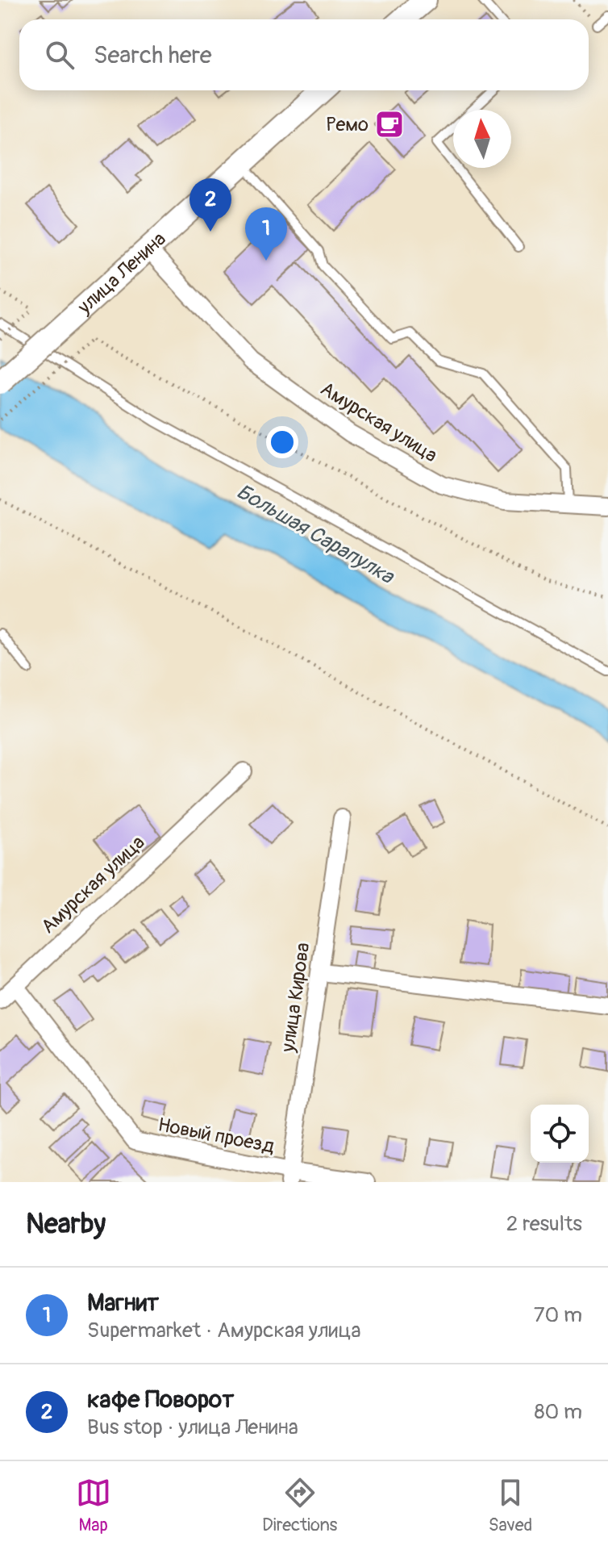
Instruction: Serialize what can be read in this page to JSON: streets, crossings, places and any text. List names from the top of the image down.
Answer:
{
  "streets": {
    "main road": ["улица Ленина"],
    "street": ["Амурская улица", "улица Кирова", "Новый проезд"]
  },
  "crossings": [
    ["улица Ленина", "Амурская улица"],
    ["Амурская улица", "Новый проезд"],
    ["улица Кирова", "Новый проезд"]
  ],
  "water": ["Большая Сарапулка"],
  "places": {
    "cafe": ["Ремо"]
  },
  "north": "top",
  "page": {
    "search": "Search here",
    "pins": ["2", "1"],
    "heading": ["Nearby", "2 results"],
    "list": [
      {
        "mark": "1",
        "name": "Магнит",
        "note": "Supermarket · Амурская улица",
        "value": "70 m"
      },
      {
        "mark": "2",
        "name": "кафе Поворот",
        "note": "Bus stop · улица Ленина",
        "value": "80 m"
      }
    ],
    "nav": ["Map", "Directions", "Saved"]
  }
}
